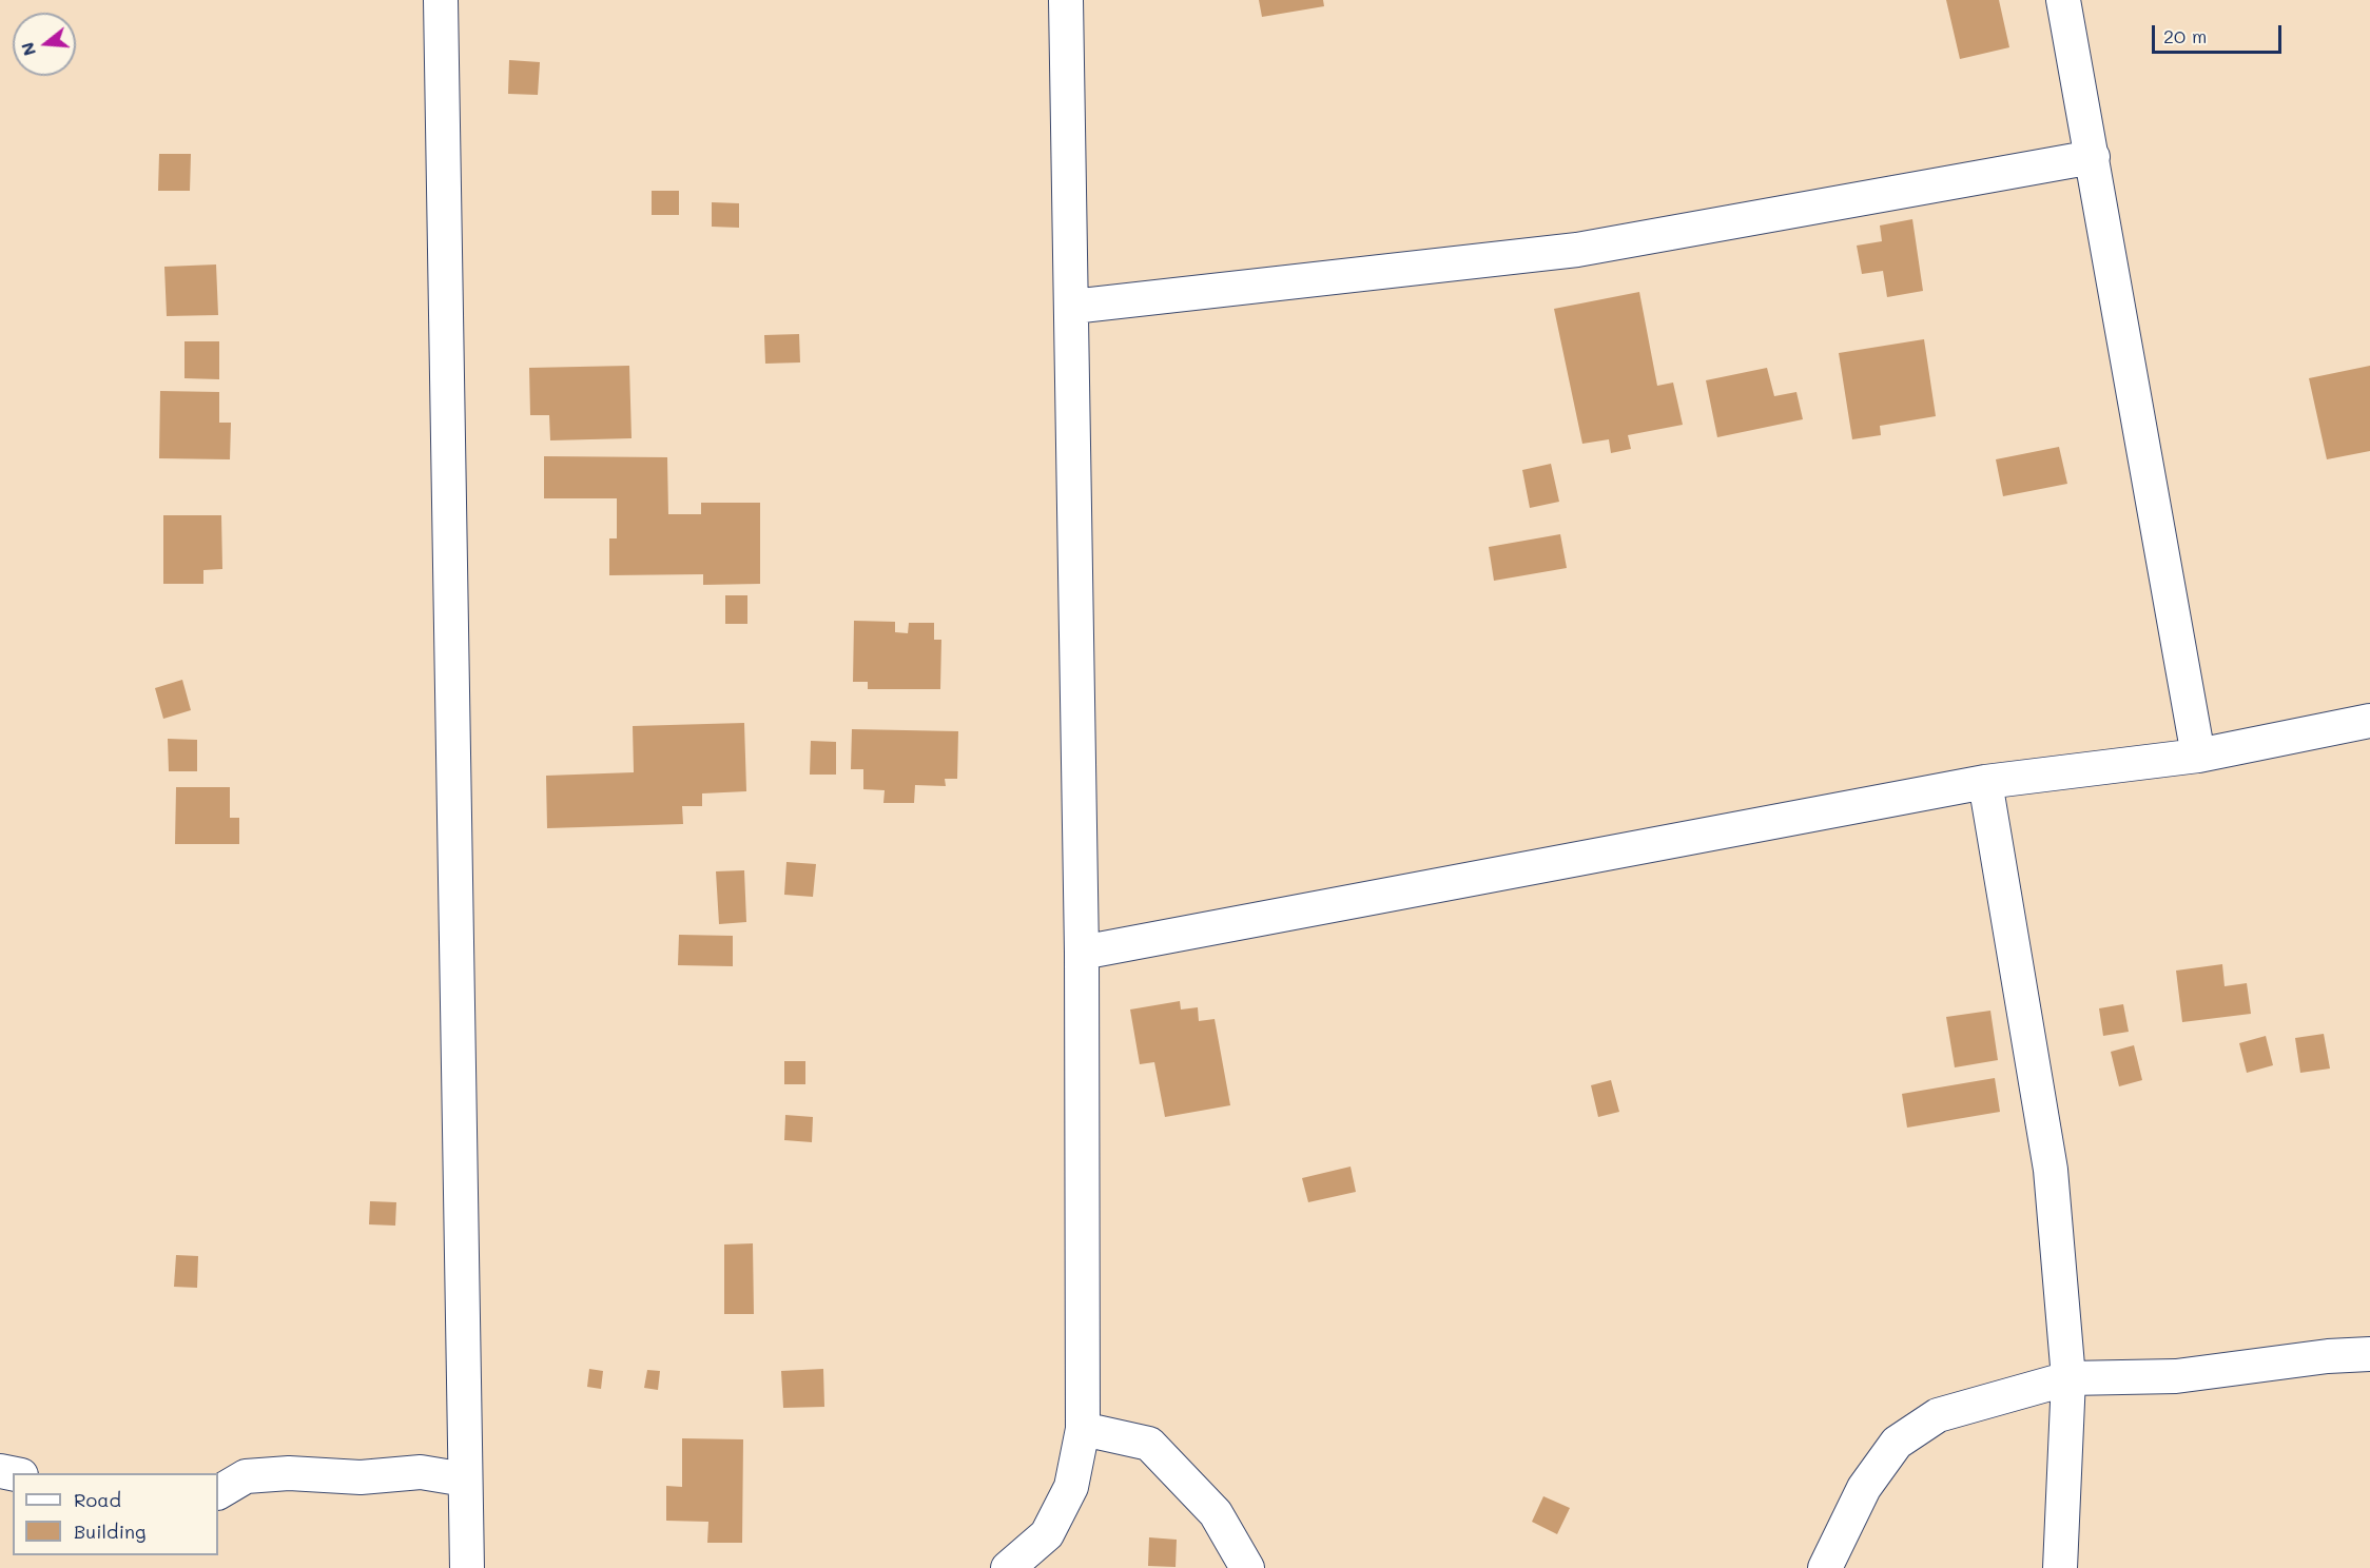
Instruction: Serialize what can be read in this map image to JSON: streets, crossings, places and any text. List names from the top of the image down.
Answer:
{
  "legend": ["Road", "Building"],
  "scale_bar": "20 m",
  "north": "left"
}
